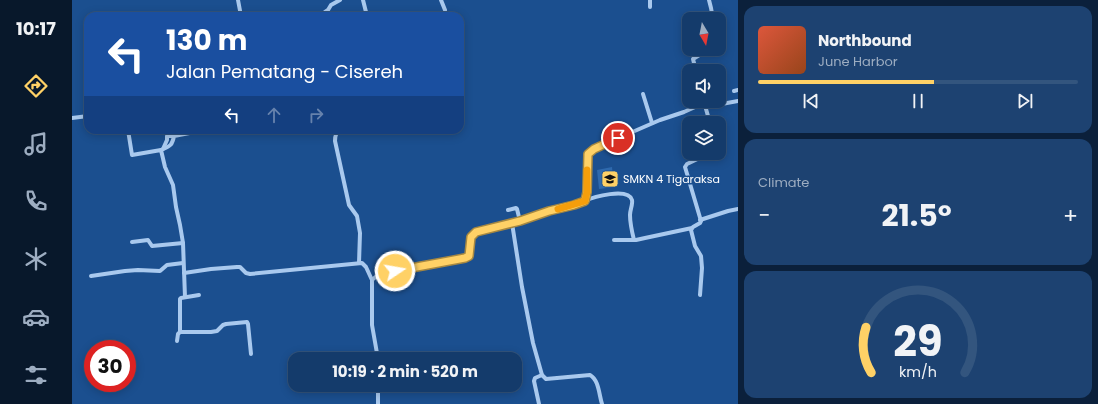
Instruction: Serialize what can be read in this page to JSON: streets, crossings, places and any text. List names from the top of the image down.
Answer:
{
  "places": {
    "school or university": ["SMKN 4 Tigaraksa"]
  },
  "north": "bottom",
  "page": {
    "tabs": "10:17",
    "turn": ["130 m", "Jalan Pematang - Cisereh"],
    "song": ["Northbound", "June Harbor"],
    "tile": "Climate",
    "heat": ["−", "21.5°", "+"],
    "limit": "30",
    "trip": "10:19 · 2 min · 520 m",
    "gauge": ["29", "km/h"]
  }
}
